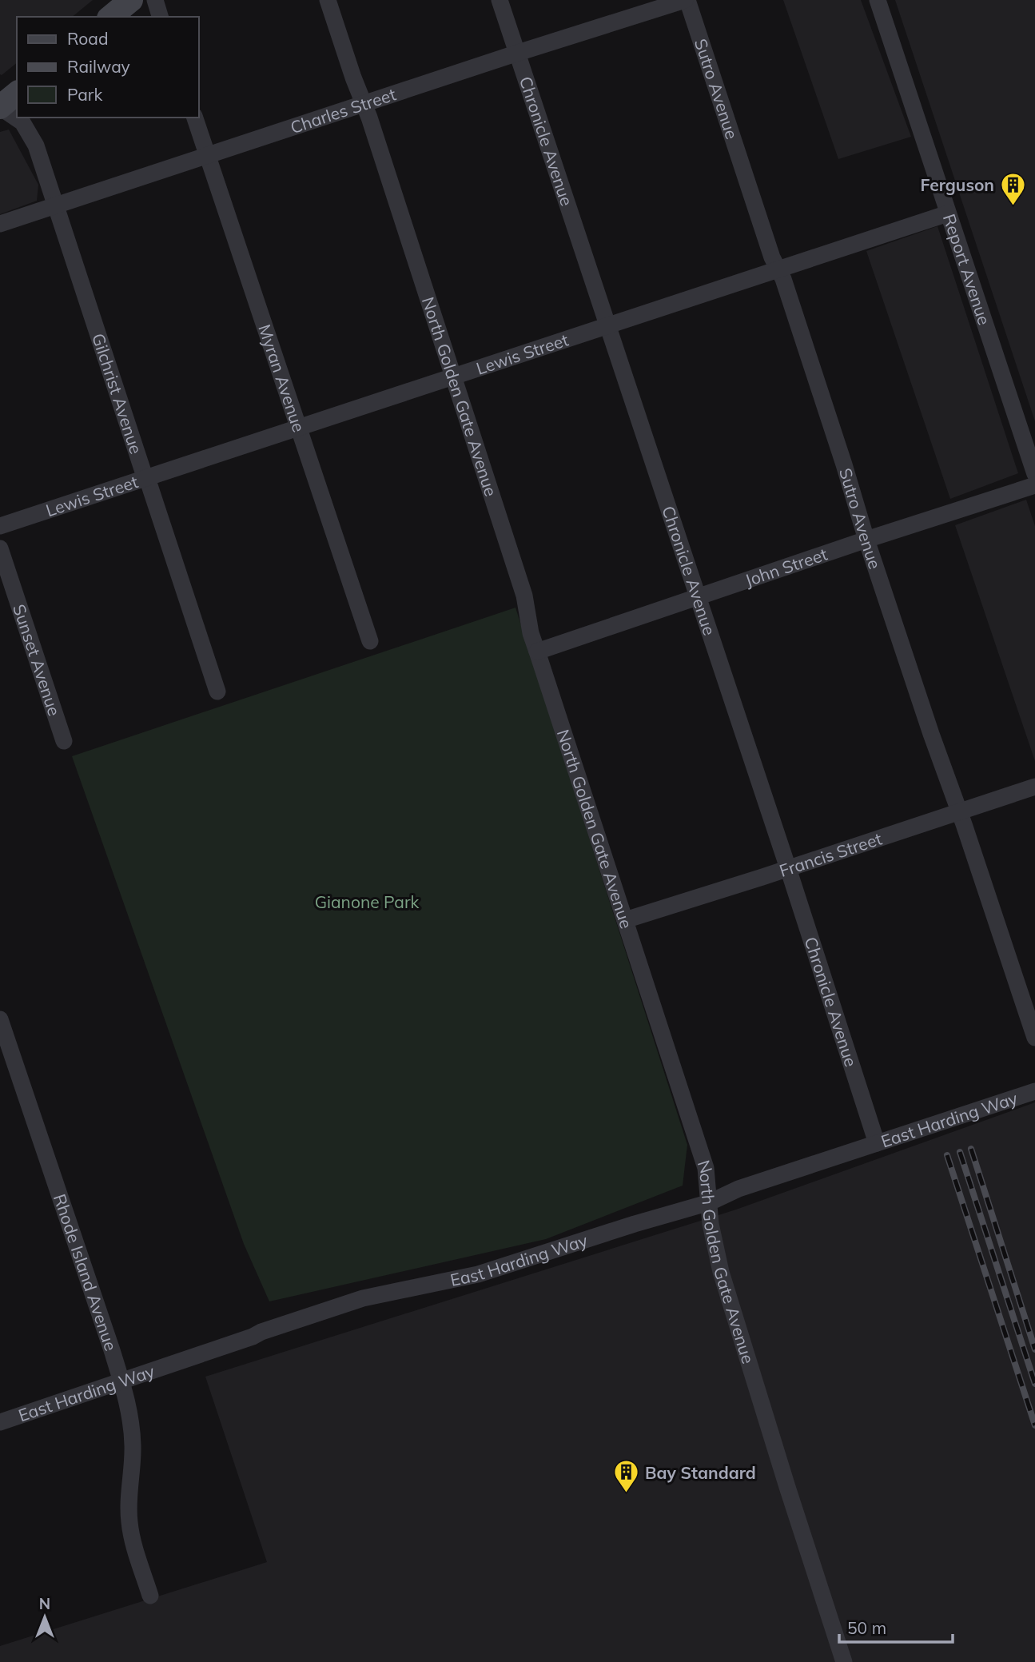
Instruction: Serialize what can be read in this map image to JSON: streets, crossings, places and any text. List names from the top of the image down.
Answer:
{
  "streets": {
    "street": [
      "Sutro Avenue",
      "Charles Street",
      "Chronicle Avenue",
      "Report Avenue",
      "Lewis Street",
      "Myran Avenue",
      "Gilchrist Avenue",
      "North Golden Gate Avenue",
      "John Street",
      "Sunset Avenue",
      "Francis Street",
      "East Harding Way",
      "Rhode Island Avenue"
    ]
  },
  "crossings": [
    ["Sutro Avenue", "Charles Street"],
    ["Sutro Avenue", "Lewis Street"],
    ["Sutro Avenue", "John Street"],
    ["Sutro Avenue", "Francis Street"],
    ["Charles Street", "Chronicle Avenue"],
    ["Charles Street", "Myran Avenue"],
    ["Charles Street", "Gilchrist Avenue"],
    ["Charles Street", "North Golden Gate Avenue"],
    ["Chronicle Avenue", "Lewis Street"],
    ["Chronicle Avenue", "John Street"],
    ["Chronicle Avenue", "Francis Street"],
    ["Chronicle Avenue", "East Harding Way"],
    ["Report Avenue", "Lewis Street"],
    ["Lewis Street", "Myran Avenue"],
    ["Lewis Street", "Gilchrist Avenue"],
    ["Lewis Street", "North Golden Gate Avenue"],
    ["North Golden Gate Avenue", "John Street"],
    ["North Golden Gate Avenue", "Francis Street"],
    ["North Golden Gate Avenue", "East Harding Way"],
    ["East Harding Way", "Rhode Island Avenue"]
  ],
  "parks": ["Gianone Park"],
  "places": {
    "building": ["Ferguson", "Bay Standard"]
  },
  "legend": ["Road", "Railway", "Park"],
  "scale_bar": "50 m",
  "north": "top"
}
